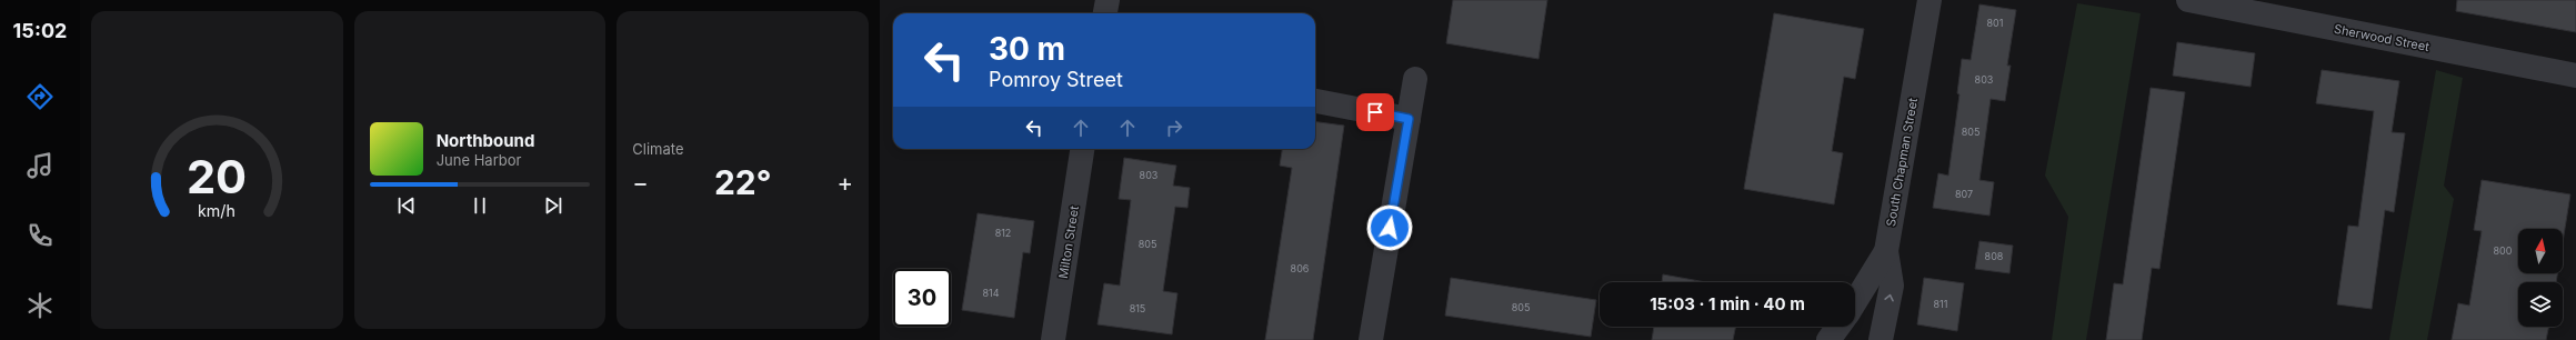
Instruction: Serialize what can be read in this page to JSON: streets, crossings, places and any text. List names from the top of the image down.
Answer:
{
  "streets": {
    "street": ["Sherwood Street", "South Chapman Street", "Milton Street"]
  },
  "house_numbers": [
    "801",
    "803",
    "805",
    "803",
    "807",
    "812",
    "805",
    "800",
    "808",
    "806",
    "814",
    "811",
    "805",
    "815"
  ],
  "north": "top",
  "page": {
    "tabs": "15:02",
    "tile": "Climate",
    "turn": ["30 m", "Pomroy Street"],
    "song": ["Northbound", "June Harbor"],
    "heat": ["−", "22°", "+"],
    "limit": "30",
    "trip": "15:03 · 1 min · 40 m",
    "gauge": ["20", "km/h"]
  }
}
